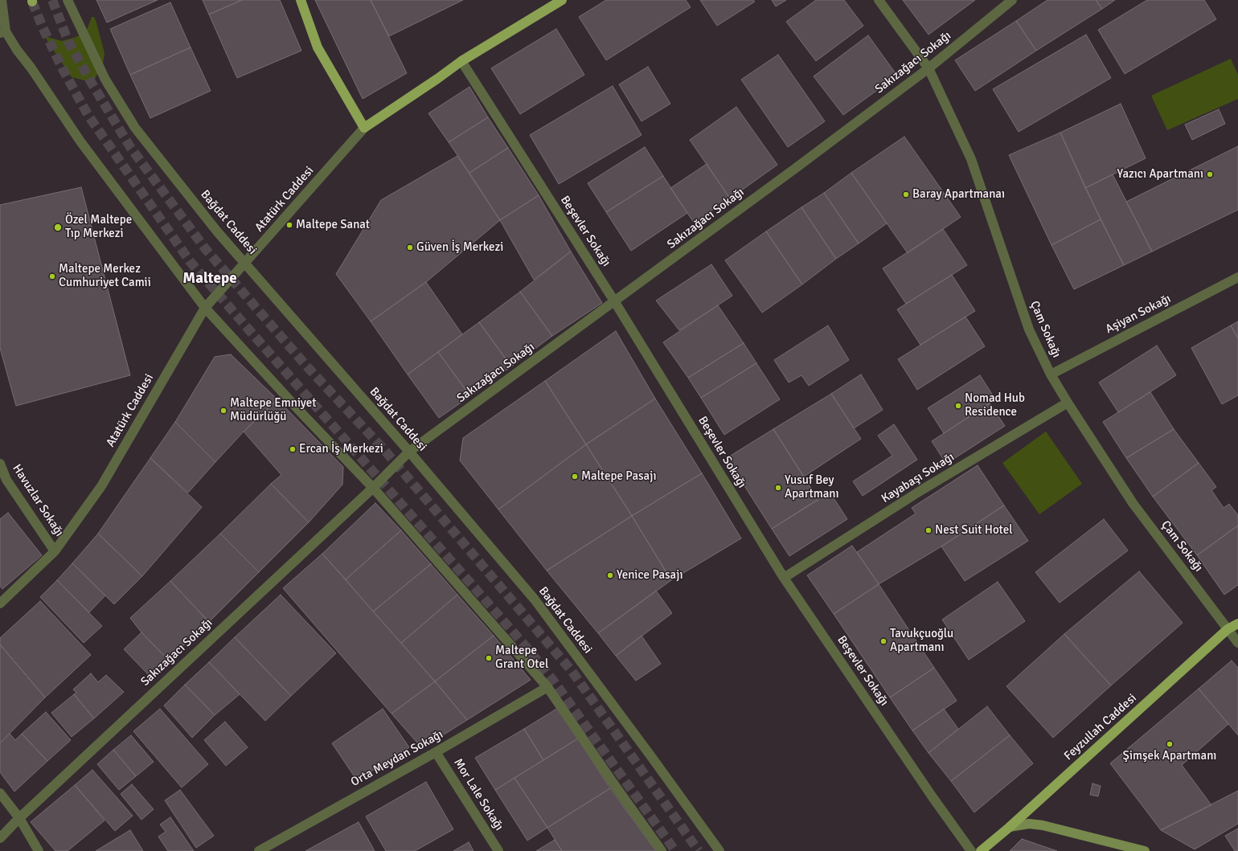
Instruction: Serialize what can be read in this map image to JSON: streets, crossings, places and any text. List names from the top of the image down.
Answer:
{
  "streets": {
    "main road": ["Atatürk Caddesi", "Feyzullah Caddesi"],
    "street": [
      "Sakızağacı Sokağı",
      "Bağdat Caddesi",
      "Beşevler Sokağı",
      "Aşiyan Sokağı",
      "Çam Sokağı",
      "Kayabaşı Sokağı",
      "Havuzlar Sokağı",
      "Orta Meydan Sokağı",
      "Mor Lale Sokağı"
    ]
  },
  "crossings": [
    ["Sakızağacı Sokağı", "Bağdat Caddesi"],
    ["Sakızağacı Sokağı", "Beşevler Sokağı"],
    ["Sakızağacı Sokağı", "Çam Sokağı"],
    ["Atatürk Caddesi", "Bağdat Caddesi"],
    ["Atatürk Caddesi", "Beşevler Sokağı"],
    ["Atatürk Caddesi", "Havuzlar Sokağı"],
    ["Beşevler Sokağı", "Kayabaşı Sokağı"],
    ["Aşiyan Sokağı", "Çam Sokağı"],
    ["Çam Sokağı", "Kayabaşı Sokağı"],
    ["Çam Sokağı", "Feyzullah Caddesi"],
    ["Orta Meydan Sokağı", "Mor Lale Sokağı"]
  ],
  "districts": ["Maltepe"],
  "places": [
    "Yazıcı Apartmanı",
    "Baray Apartmanaı",
    "Maltepe Sanat",
    "Özel Maltepe Tıp Merkezi",
    "Güven İş Merkezi",
    "Maltepe Merkez Cumhuriyet Camii",
    "Nomad Hub Residence",
    "Maltepe Emniyet Müdürlüğü",
    "Ercan İş Merkezi",
    "Maltepe Pasajı",
    "Yusuf Bey Apartmanı",
    "Nest Suit Hotel",
    "Yenice Pasajı",
    "Tavukçuoğlu Apartmanı",
    "Maltepe Grant Otel",
    "Şimşek Apartmanı"
  ]
}
